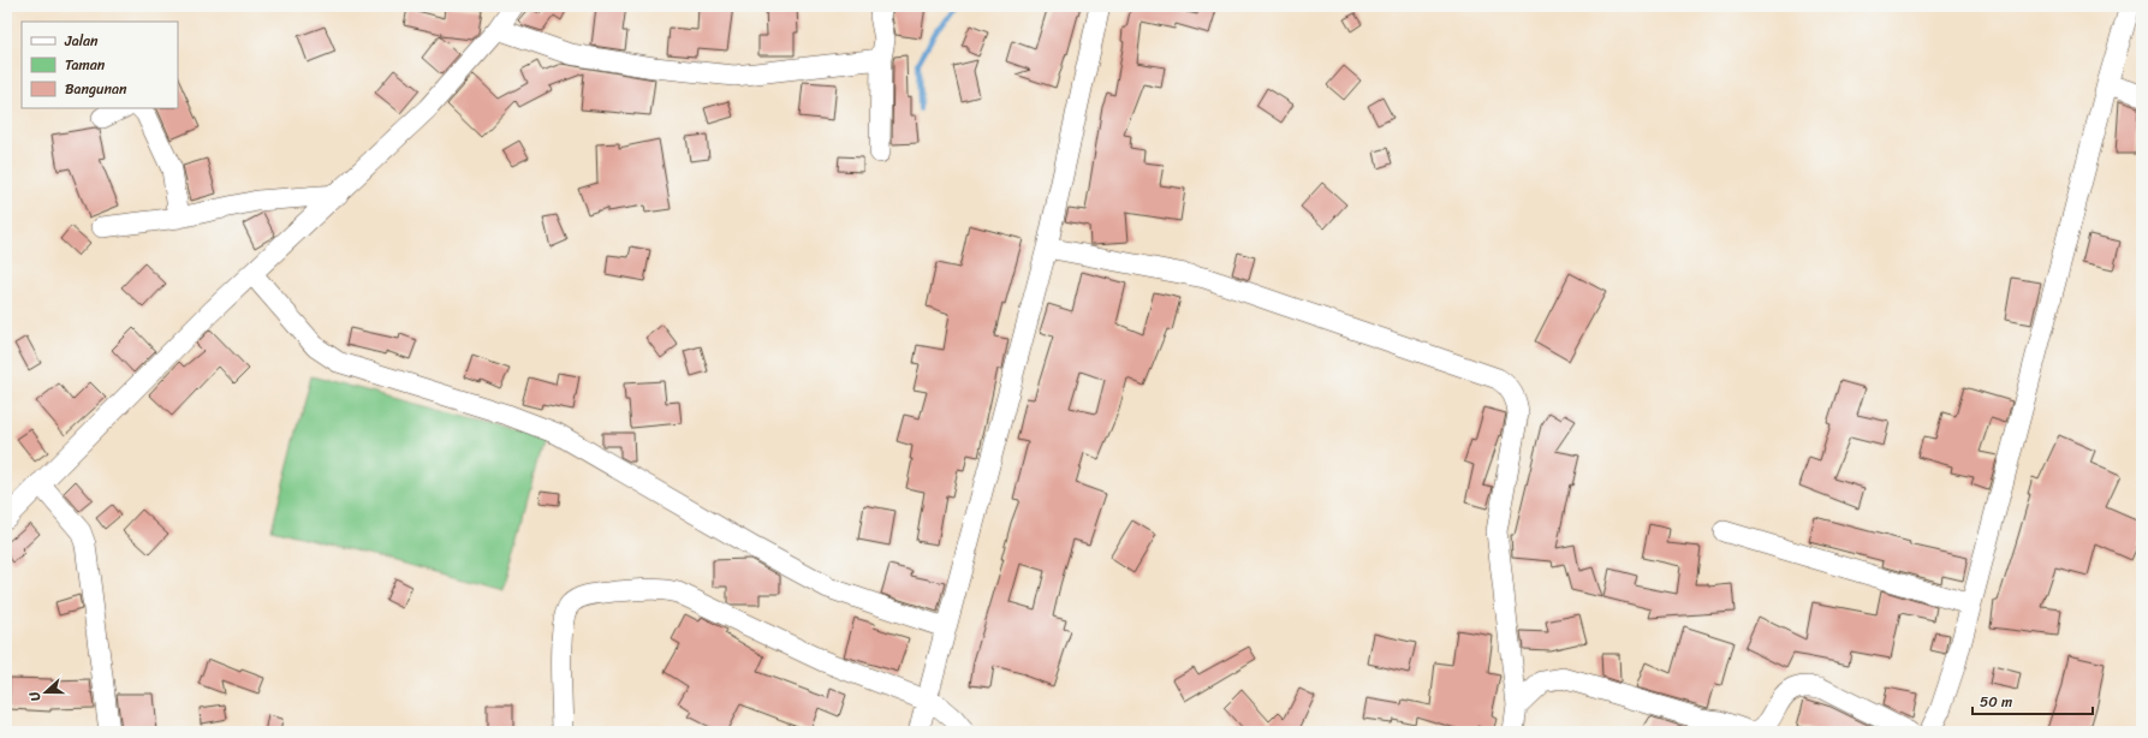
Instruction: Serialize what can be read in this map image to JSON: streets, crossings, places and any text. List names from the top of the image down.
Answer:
{
  "legend": ["Jalan", "Taman", "Bangunan"],
  "scale_bar": "50 m",
  "north": "left"
}
